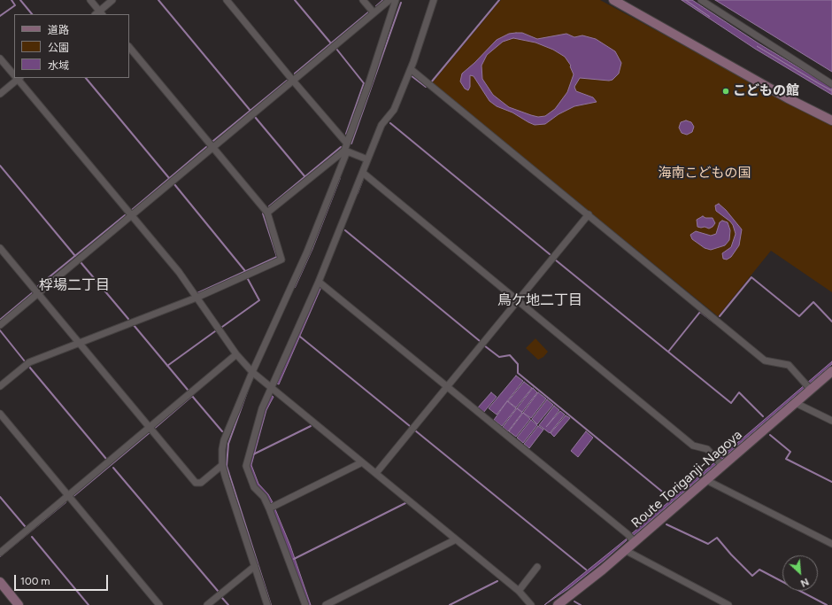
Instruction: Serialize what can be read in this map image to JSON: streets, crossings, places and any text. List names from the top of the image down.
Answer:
{
  "streets": {
    "main road": ["Route Toriganji-Nagoya"]
  },
  "districts": ["桴場二丁目", "鳥ケ地二丁目"],
  "parks": ["海南こどもの国"],
  "places": ["こどもの館"],
  "legend": ["道路", "公園", "水域"],
  "scale_bar": "100 m",
  "north": "bottom right"
}
